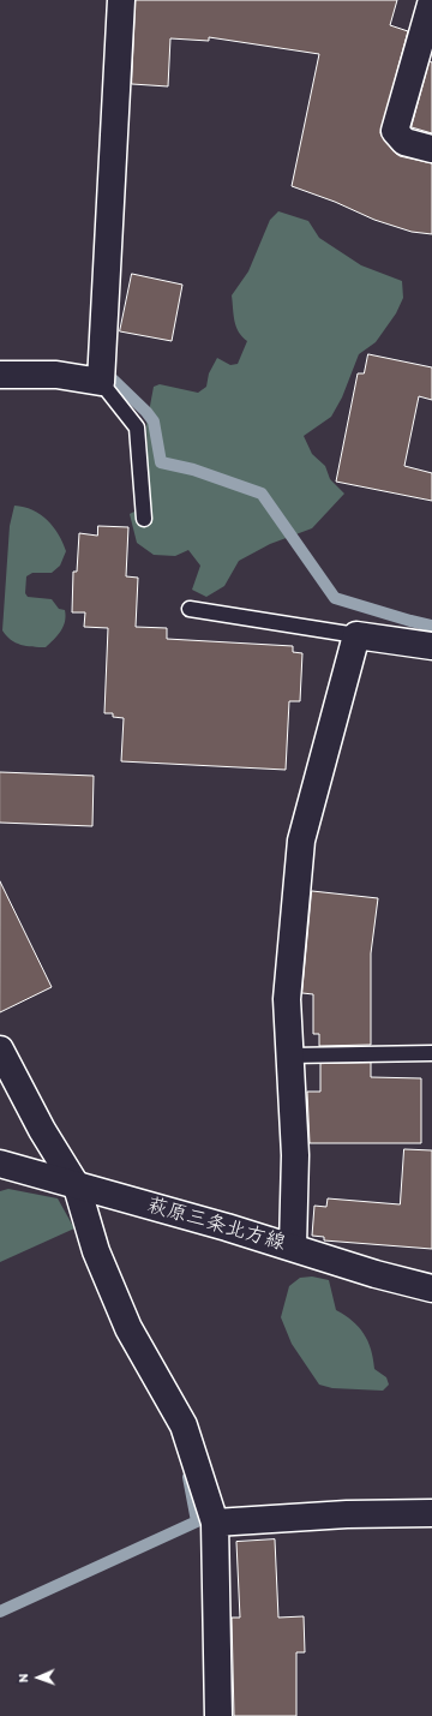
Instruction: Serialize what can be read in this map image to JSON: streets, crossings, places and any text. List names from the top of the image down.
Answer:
{
  "streets": {
    "street": ["萩原三条北方線"]
  },
  "north": "left"
}
